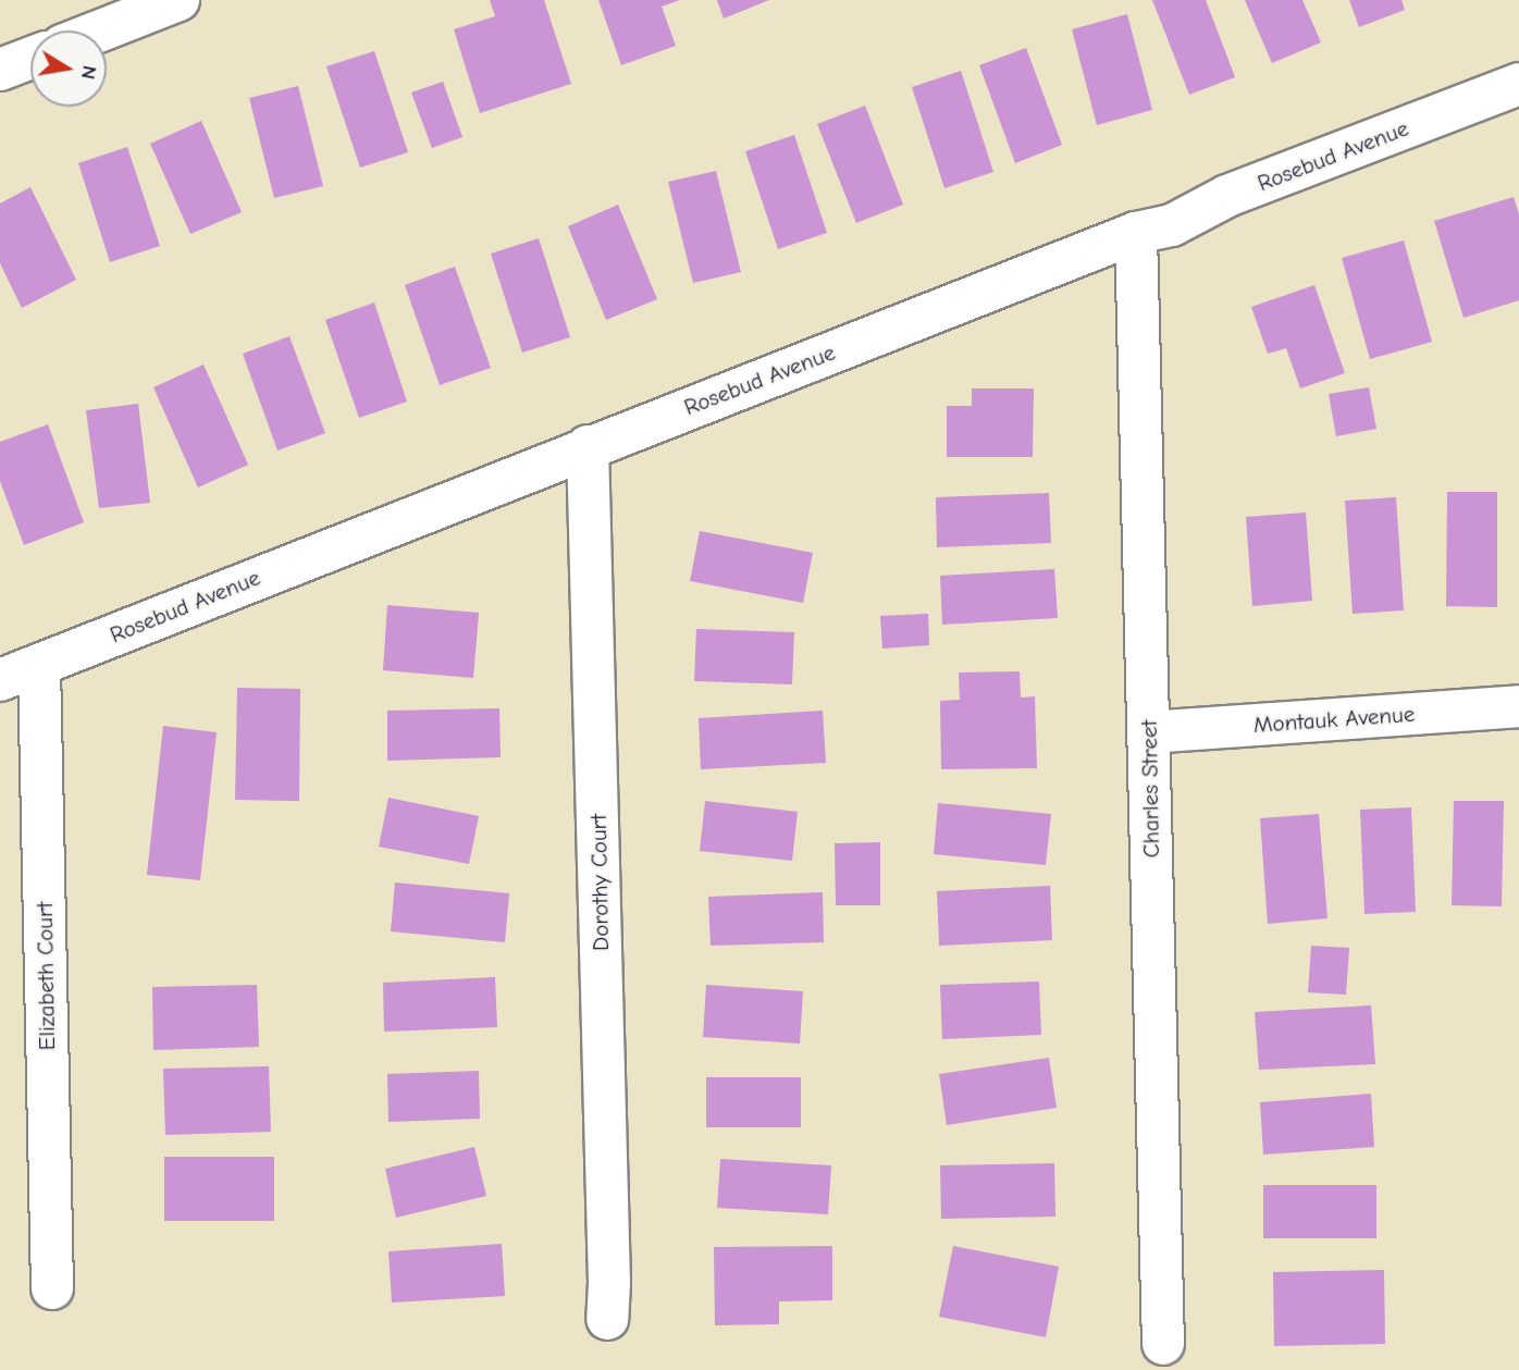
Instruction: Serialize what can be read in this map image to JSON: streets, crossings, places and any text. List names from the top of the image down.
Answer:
{
  "streets": {
    "street": [
      "Rosebud Avenue",
      "Montauk Avenue",
      "Charles Street",
      "Dorothy Court",
      "Elizabeth Court"
    ]
  },
  "crossings": [
    ["Rosebud Avenue", "Charles Street"],
    ["Rosebud Avenue", "Dorothy Court"],
    ["Rosebud Avenue", "Elizabeth Court"],
    ["Montauk Avenue", "Charles Street"]
  ],
  "north": "right"
}
